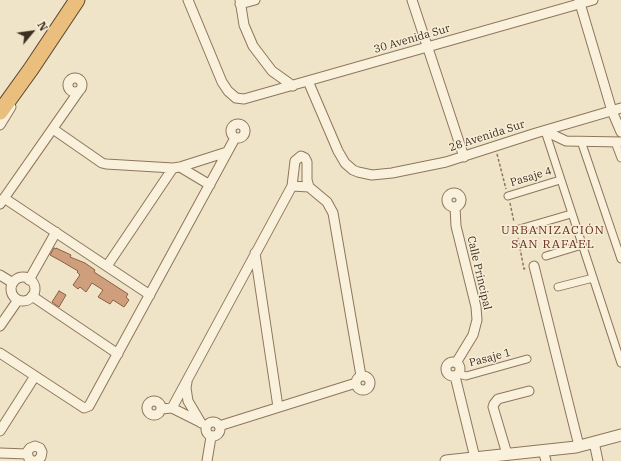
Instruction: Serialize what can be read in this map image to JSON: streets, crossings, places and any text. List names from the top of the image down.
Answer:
{
  "streets": {
    "street": [
      "30 Avenida Sur",
      "28 Avenida Sur",
      "Pasaje 4",
      "Calle Principal",
      "Pasaje 1"
    ]
  },
  "crossings": [
    ["30 Avenida Sur", "28 Avenida Sur"],
    ["28 Avenida Sur", "Pasaje 4"],
    ["Calle Principal", "Pasaje 1"]
  ],
  "districts": ["URBANIZACIÓN SAN RAFAEL"],
  "north": "top right"
}
